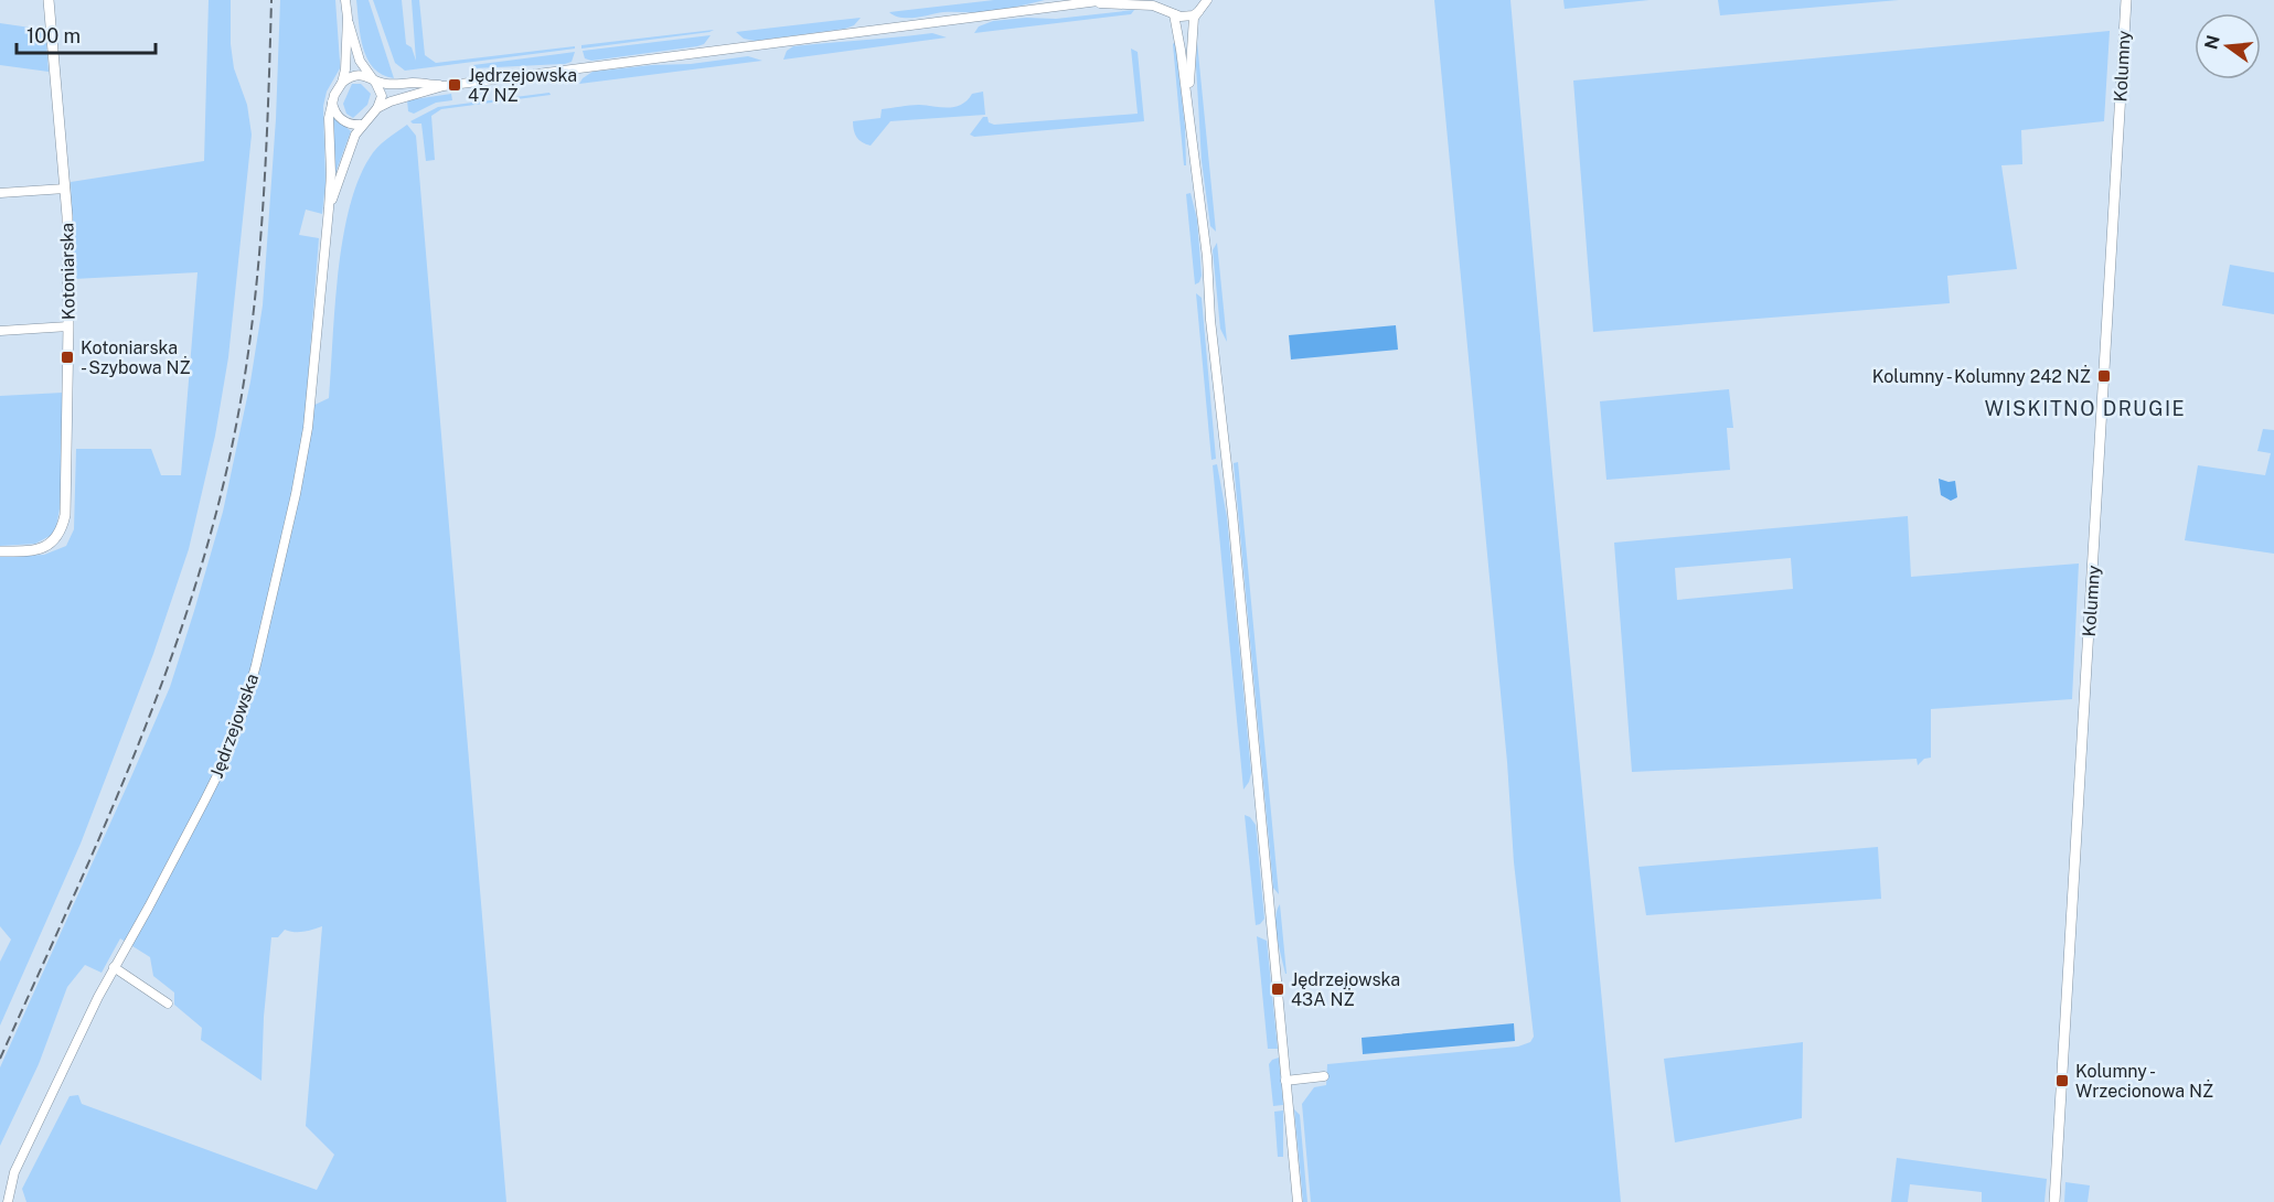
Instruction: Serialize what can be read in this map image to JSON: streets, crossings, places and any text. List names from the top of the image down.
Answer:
{
  "streets": {
    "street": ["Kolumny", "Kotoniarska", "Jędrzejowska"]
  },
  "districts": ["WISKITNO DRUGIE"],
  "places": {
    "transit": [
      "Jędrzejowska 47 NŻ",
      "Kotoniarska - Szybowa NŻ",
      "Kolumny - Kolumny 242 NŻ",
      "Jędrzejowska 43A NŻ",
      "Kolumny - Wrzecionowa NŻ"
    ]
  },
  "scale_bar": "100 m",
  "north": "left"
}
